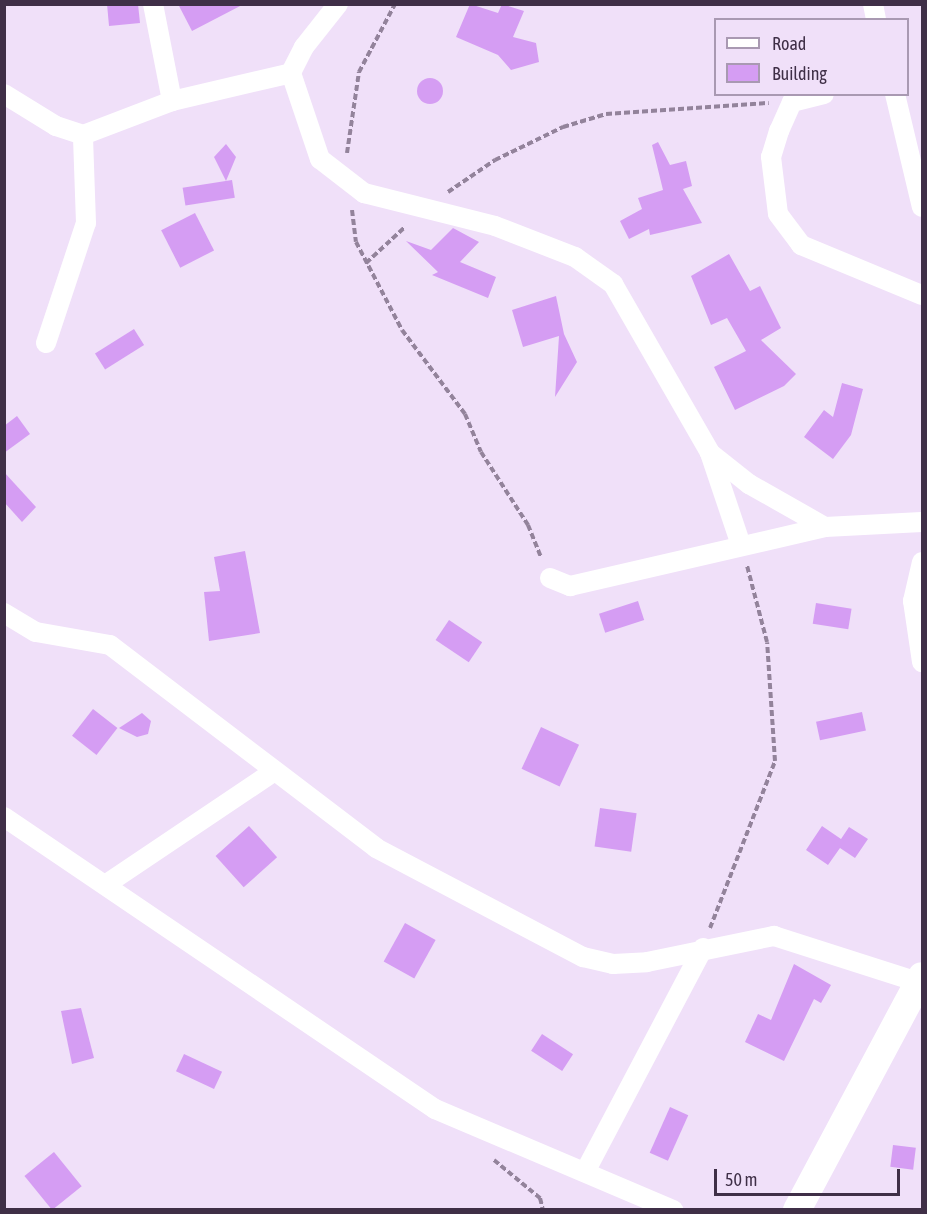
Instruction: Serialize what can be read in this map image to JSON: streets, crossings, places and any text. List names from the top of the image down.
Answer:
{
  "legend": ["Road", "Building"],
  "scale_bar": "50 m"
}
